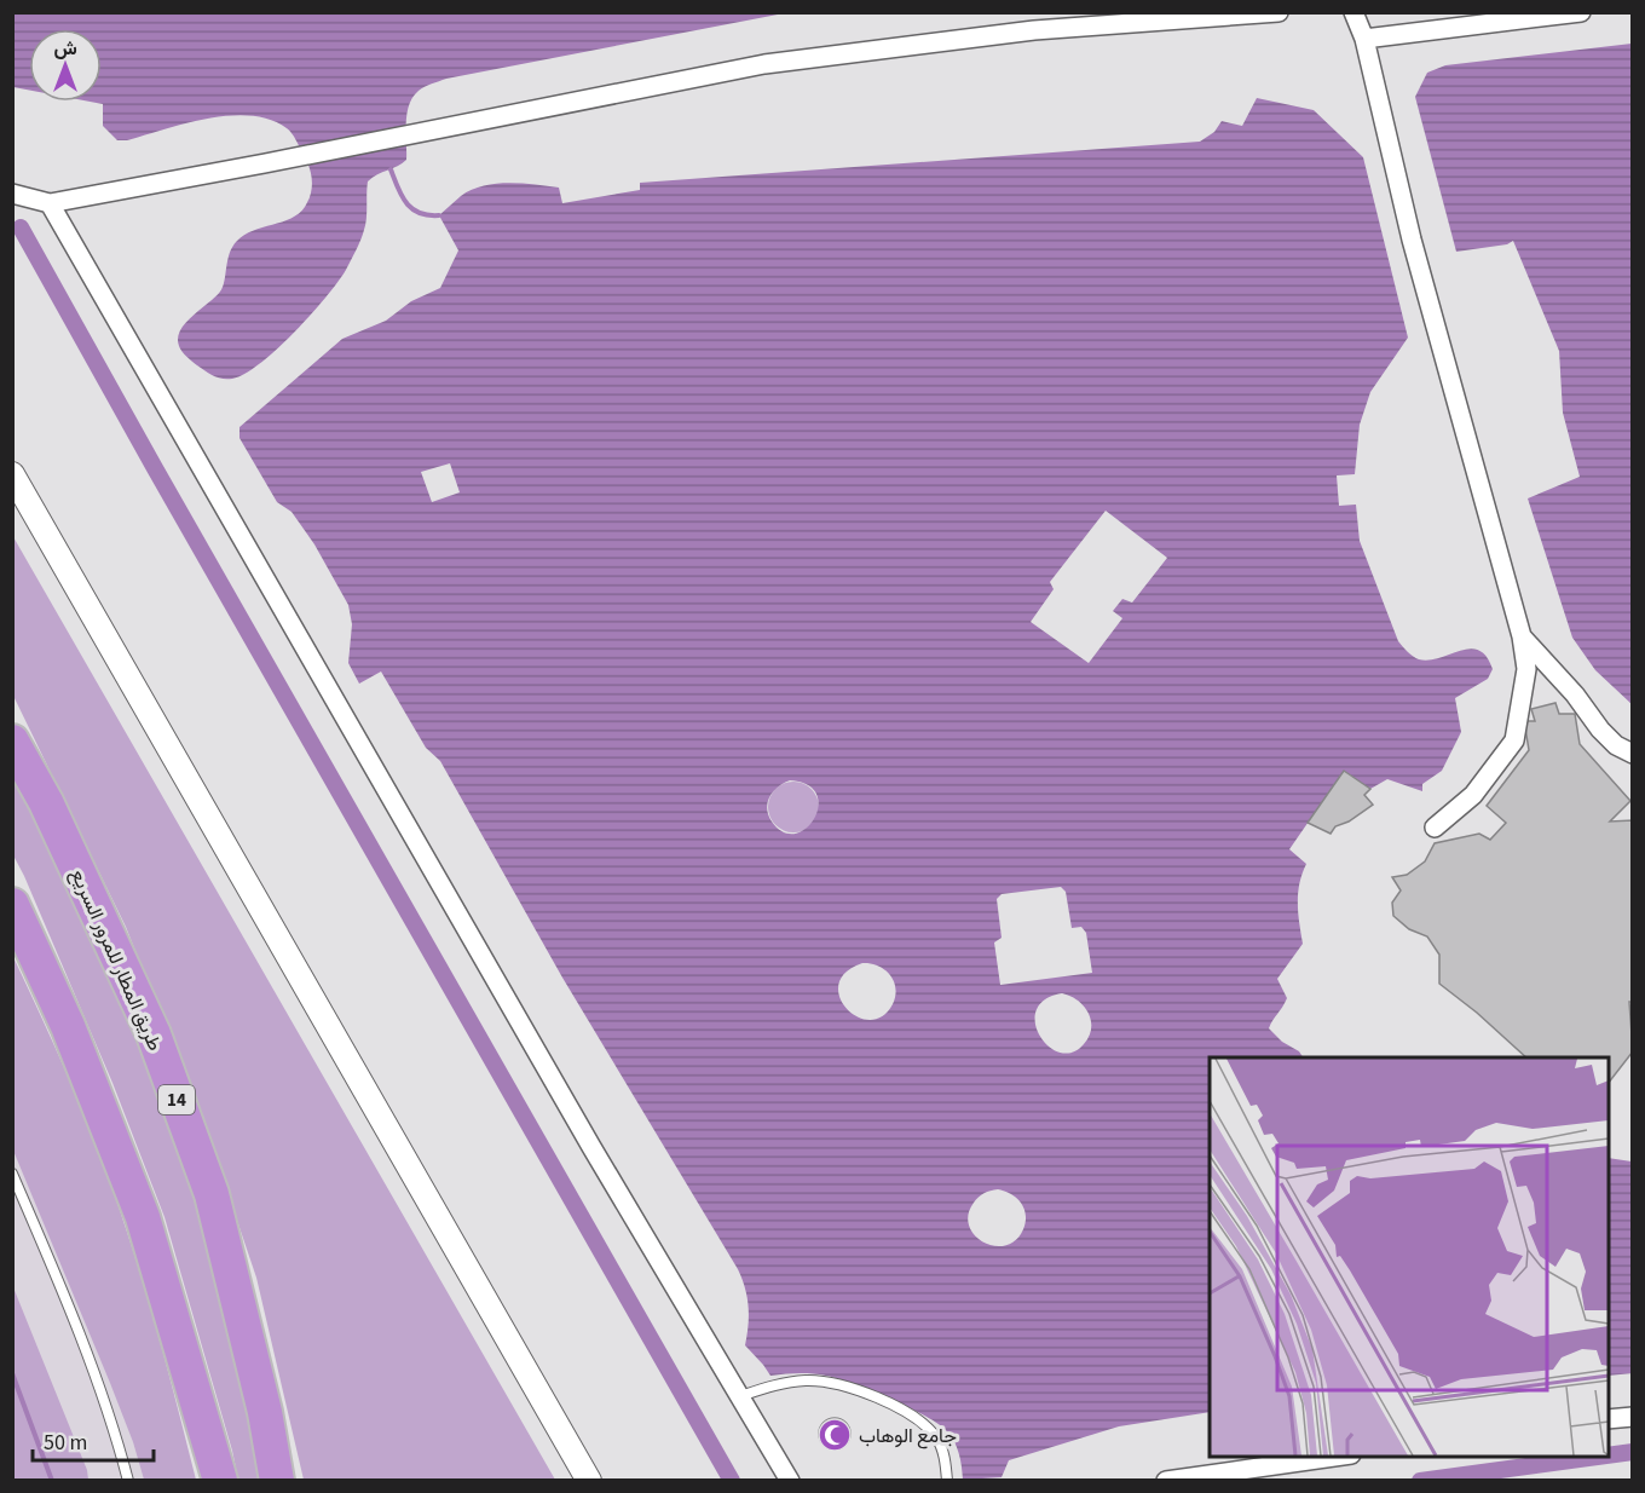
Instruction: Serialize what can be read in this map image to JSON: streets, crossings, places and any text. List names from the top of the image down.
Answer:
{
  "streets": {
    "highway": ["طريق المطار للمرور السريع", "14"]
  },
  "places": {
    "mosque": ["جامع الوهاب"]
  },
  "scale_bar": "50 m",
  "north": "top"
}
